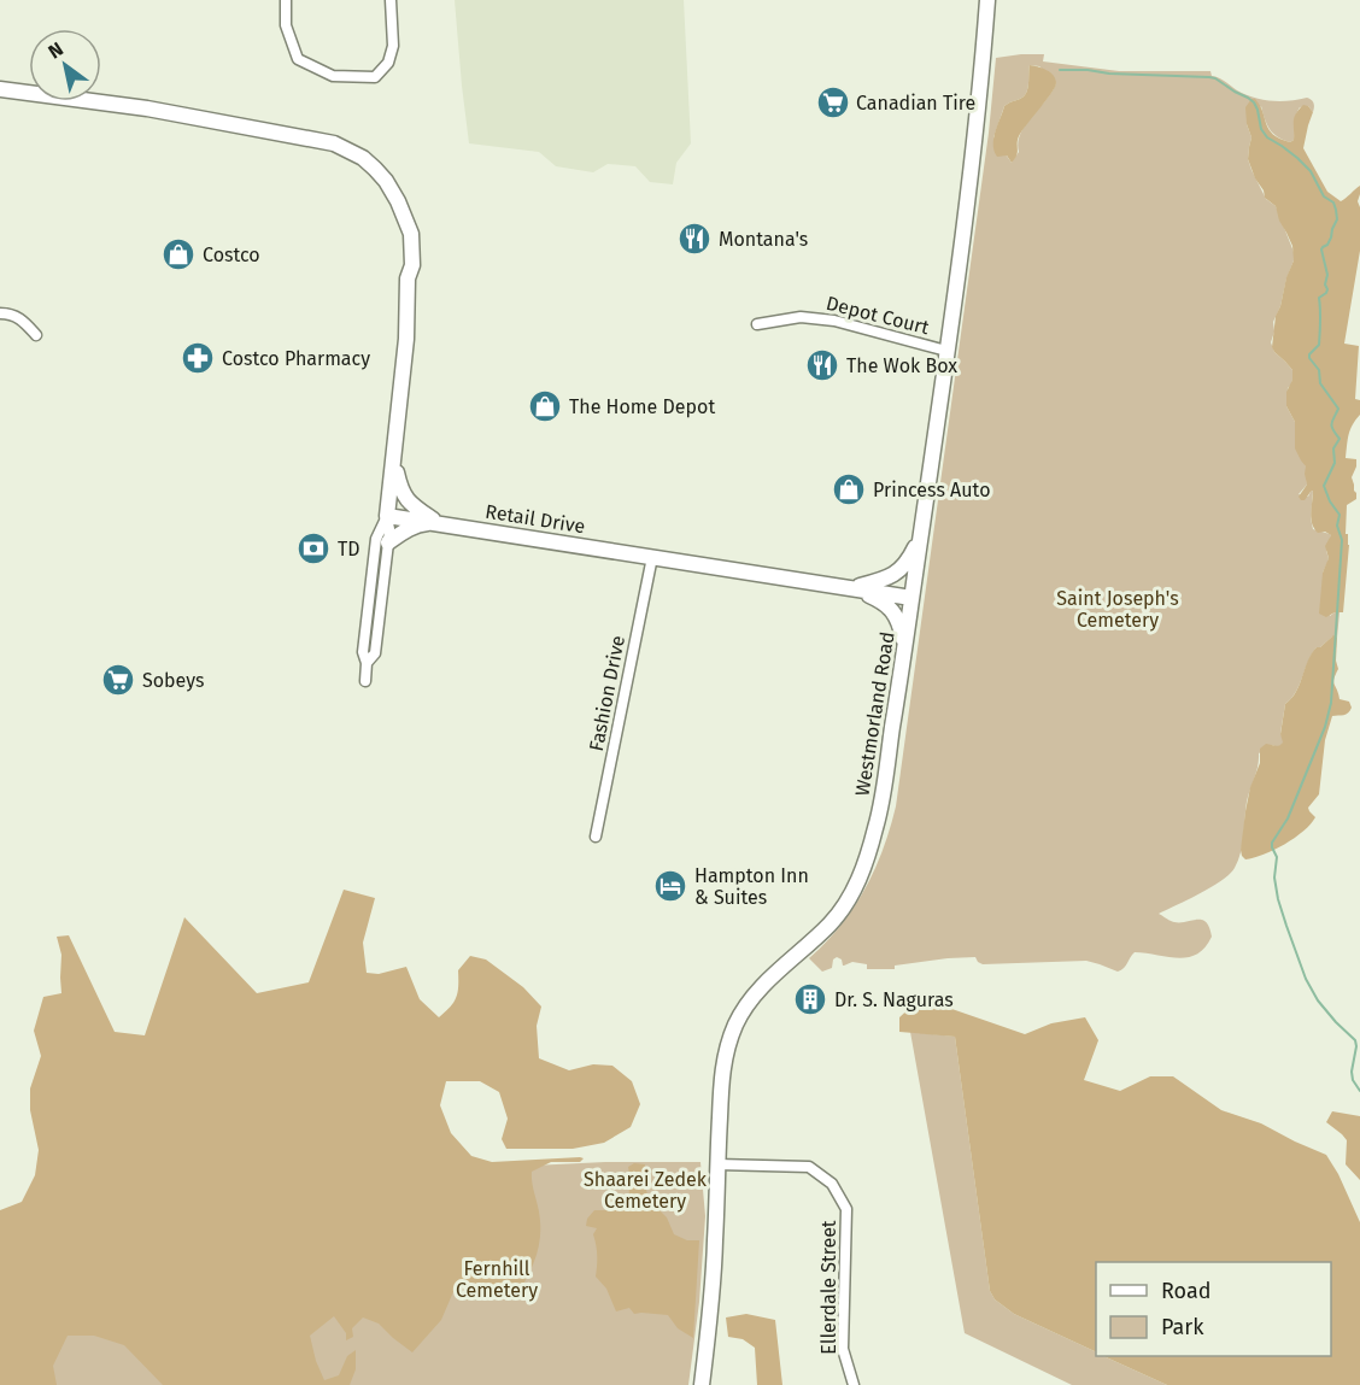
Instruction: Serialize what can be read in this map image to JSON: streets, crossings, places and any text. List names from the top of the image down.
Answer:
{
  "streets": {
    "street": [
      "Depot Court",
      "Retail Drive",
      "Fashion Drive",
      "Westmorland Road",
      "Ellerdale Street"
    ]
  },
  "crossings": [
    ["Depot Court", "Westmorland Road"],
    ["Retail Drive", "Fashion Drive"],
    ["Retail Drive", "Westmorland Road"],
    ["Westmorland Road", "Ellerdale Street"]
  ],
  "parks": ["Saint Joseph's Cemetery", "Shaarei Zedek Cemetery", "Fernhill Cemetery"],
  "places": {
    "supermarket": ["Canadian Tire", "Sobeys"],
    "restaurant": ["Montana's", "The Wok Box"],
    "shop": ["Costco", "The Home Depot", "Princess Auto"],
    "pharmacy": ["Costco Pharmacy"],
    "bank": ["TD"],
    "hotel": ["Hampton Inn & Suites"],
    "building": ["Dr. S. Naguras"]
  },
  "legend": ["Road", "Park"],
  "north": "top left"
}
